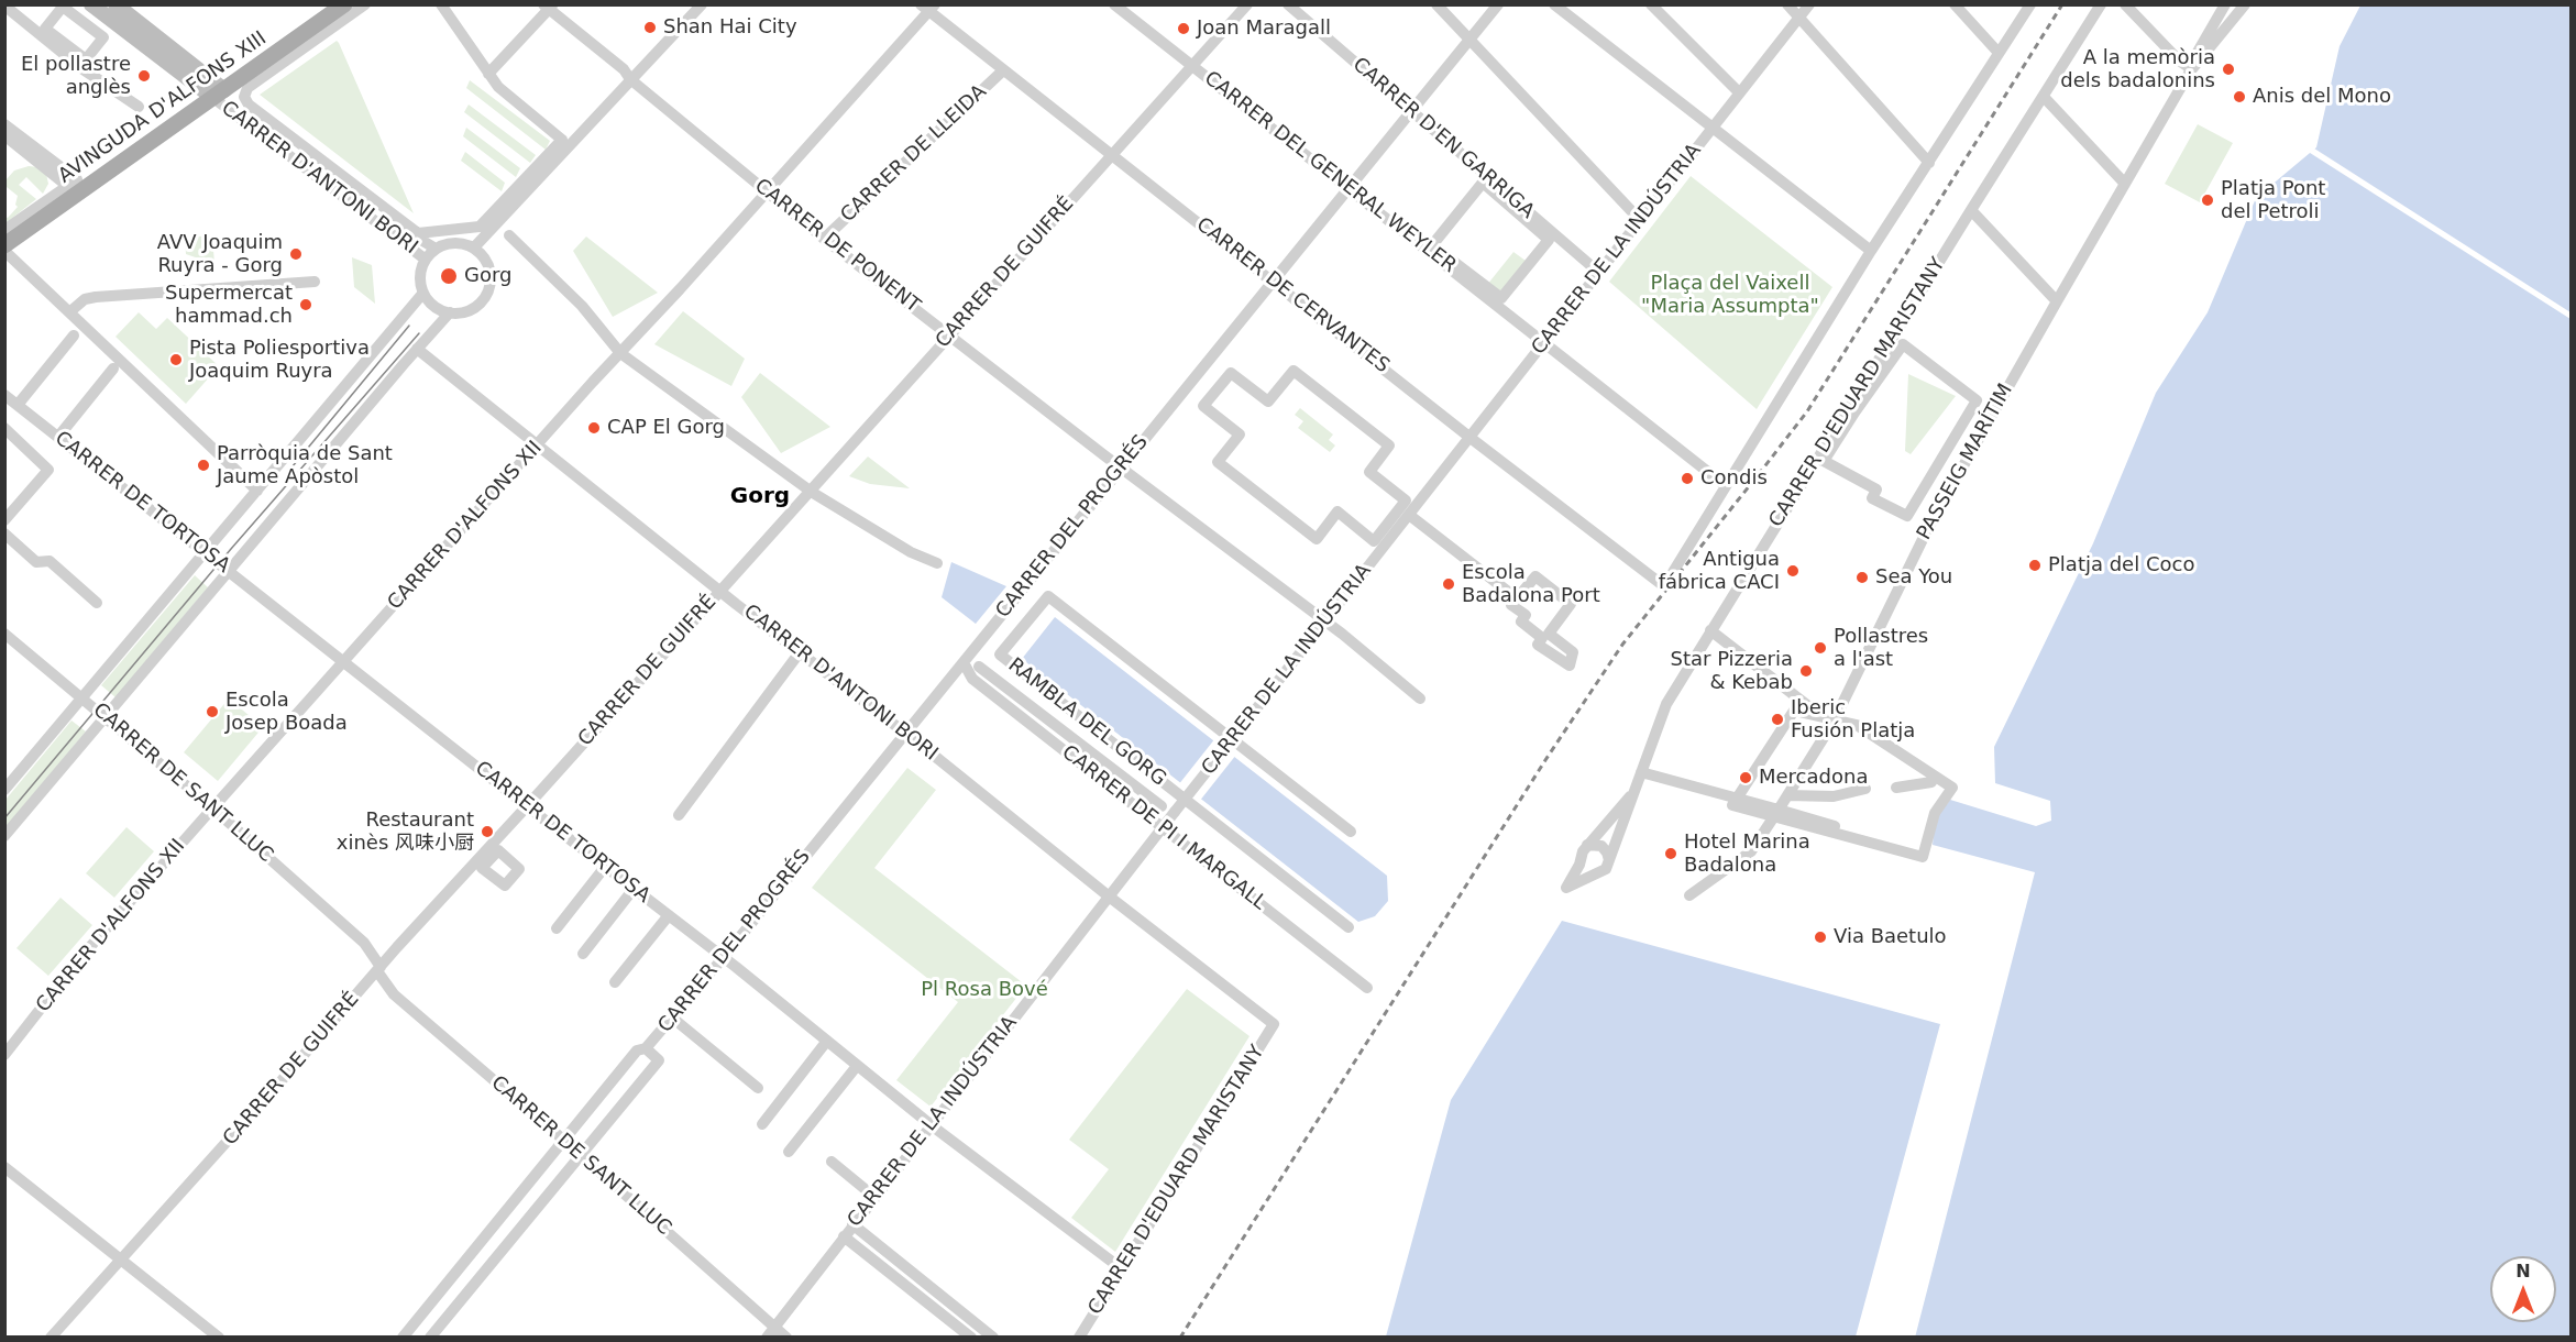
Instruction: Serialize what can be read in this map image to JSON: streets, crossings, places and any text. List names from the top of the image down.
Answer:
{
  "streets": {
    "main road": ["AVINGUDA D'ALFONS XIII"],
    "street": [
      "CARRER D'EN GARRIGA",
      "CARRER DE LLEIDA",
      "CARRER DEL GENERAL WEYLER",
      "CARRER D'ANTONI BORI",
      "CARRER DE PONENT",
      "CARRER DE LA INDÚSTRIA",
      "CARRER DE GUIFRÉ",
      "CARRER DE CERVANTES",
      "CARRER D'EDUARD MARISTANY",
      "PASSEIG MARÍTIM",
      "CARRER DE TORTOSA",
      "CARRER D'ALFONS XII",
      "CARRER DEL PROGRÉS",
      "RAMBLA DEL GORG",
      "CARRER DE SANT LLUC",
      "CARRER DE PI I MARGALL"
    ]
  },
  "crossings": [
    ["AVINGUDA D'ALFONS XIII", "CARRER D'ANTONI BORI"],
    ["CARRER D'EN GARRIGA", "CARRER DE LA INDÚSTRIA"],
    ["CARRER D'EN GARRIGA", "CARRER DEL PROGRÉS"],
    ["CARRER DE LLEIDA", "CARRER DE PONENT"],
    ["CARRER DE LLEIDA", "CARRER DE CERVANTES"],
    ["CARRER DEL GENERAL WEYLER", "CARRER DE LA INDÚSTRIA"],
    ["CARRER DEL GENERAL WEYLER", "CARRER DE GUIFRÉ"],
    ["CARRER DEL GENERAL WEYLER", "CARRER DE CERVANTES"],
    ["CARRER DEL GENERAL WEYLER", "CARRER DEL PROGRÉS"],
    ["CARRER D'ANTONI BORI", "CARRER DE LA INDÚSTRIA"],
    ["CARRER D'ANTONI BORI", "CARRER DE GUIFRÉ"],
    ["CARRER D'ANTONI BORI", "CARRER D'EDUARD MARISTANY"],
    ["CARRER D'ANTONI BORI", "CARRER D'ALFONS XII"],
    ["CARRER D'ANTONI BORI", "CARRER DEL PROGRÉS"],
    ["CARRER DE PONENT", "CARRER DE LA INDÚSTRIA"],
    ["CARRER DE PONENT", "CARRER DE GUIFRÉ"],
    ["CARRER DE PONENT", "CARRER D'ALFONS XII"],
    ["CARRER DE PONENT", "CARRER DEL PROGRÉS"],
    ["CARRER DE LA INDÚSTRIA", "CARRER DE CERVANTES"],
    ["CARRER DE LA INDÚSTRIA", "CARRER DE TORTOSA"],
    ["CARRER DE LA INDÚSTRIA", "CARRER DE SANT LLUC"],
    ["CARRER DE LA INDÚSTRIA", "CARRER DE PI I MARGALL"],
    ["CARRER DE GUIFRÉ", "CARRER DE CERVANTES"],
    ["CARRER DE GUIFRÉ", "CARRER DE TORTOSA"],
    ["CARRER DE GUIFRÉ", "CARRER DE SANT LLUC"],
    ["CARRER DE CERVANTES", "CARRER D'ALFONS XII"],
    ["CARRER DE CERVANTES", "CARRER DEL PROGRÉS"],
    ["CARRER D'EDUARD MARISTANY", "CARRER DE TORTOSA"],
    ["CARRER DE TORTOSA", "CARRER D'ALFONS XII"],
    ["CARRER DE TORTOSA", "CARRER DEL PROGRÉS"],
    ["CARRER D'ALFONS XII", "CARRER DE SANT LLUC"],
    ["CARRER DEL PROGRÉS", "CARRER DE SANT LLUC"]
  ],
  "districts": ["Gorg"],
  "parks": ["Plaça del Vaixell \"Maria Assumpta\"", "Pl Rosa Bové"],
  "places": [
    "Shan Hai City",
    "Joan Maragall",
    "A la memòria dels badalonins",
    "El pollastre anglès",
    "Anis del Mono",
    "Platja Pont del Petroli",
    "AVV Joaquim Ruyra - Gorg",
    "Gorg",
    "Supermercat hammad.ch",
    "Pista Poliesportiva Joaquim Ruyra",
    "CAP El Gorg",
    "Parròquia de Sant Jaume Apòstol",
    "Condis",
    "Platja del Coco",
    "Antigua fábrica CACI",
    "Sea You",
    "Escola Badalona Port",
    "Pollastres a l'ast",
    "Star Pizzeria & Kebab",
    "Escola Josep Boada",
    "Iberic Fusión Platja",
    "Mercadona",
    "Restaurant xinès 风味小厨",
    "Hotel Marina Badalona",
    "Via Baetulo"
  ],
  "north": "top"
}
